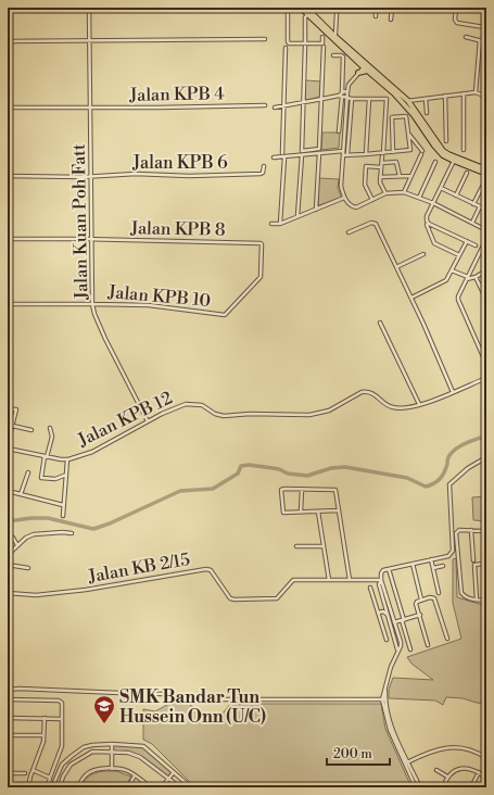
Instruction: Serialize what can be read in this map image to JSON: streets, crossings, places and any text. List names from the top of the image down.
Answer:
{
  "streets": {
    "street": [
      "Jalan KPB 4",
      "Jalan KPB 6",
      "Jalan Kuan Poh Fatt",
      "Jalan KPB 8",
      "Jalan KPB 10",
      "Jalan KPB 12",
      "Jalan KB 2/15"
    ]
  },
  "crossings": [
    ["Jalan KPB 4", "Jalan Kuan Poh Fatt"],
    ["Jalan KPB 6", "Jalan Kuan Poh Fatt"],
    ["Jalan Kuan Poh Fatt", "Jalan KPB 8"],
    ["Jalan Kuan Poh Fatt", "Jalan KPB 10"],
    ["Jalan Kuan Poh Fatt", "Jalan KPB 12"],
    ["Jalan KPB 8", "Jalan KPB 10"]
  ],
  "places": {
    "school or university": ["SMK Bandar Tun Hussein Onn (U/C)"]
  },
  "scale_bar": "200 m"
}
